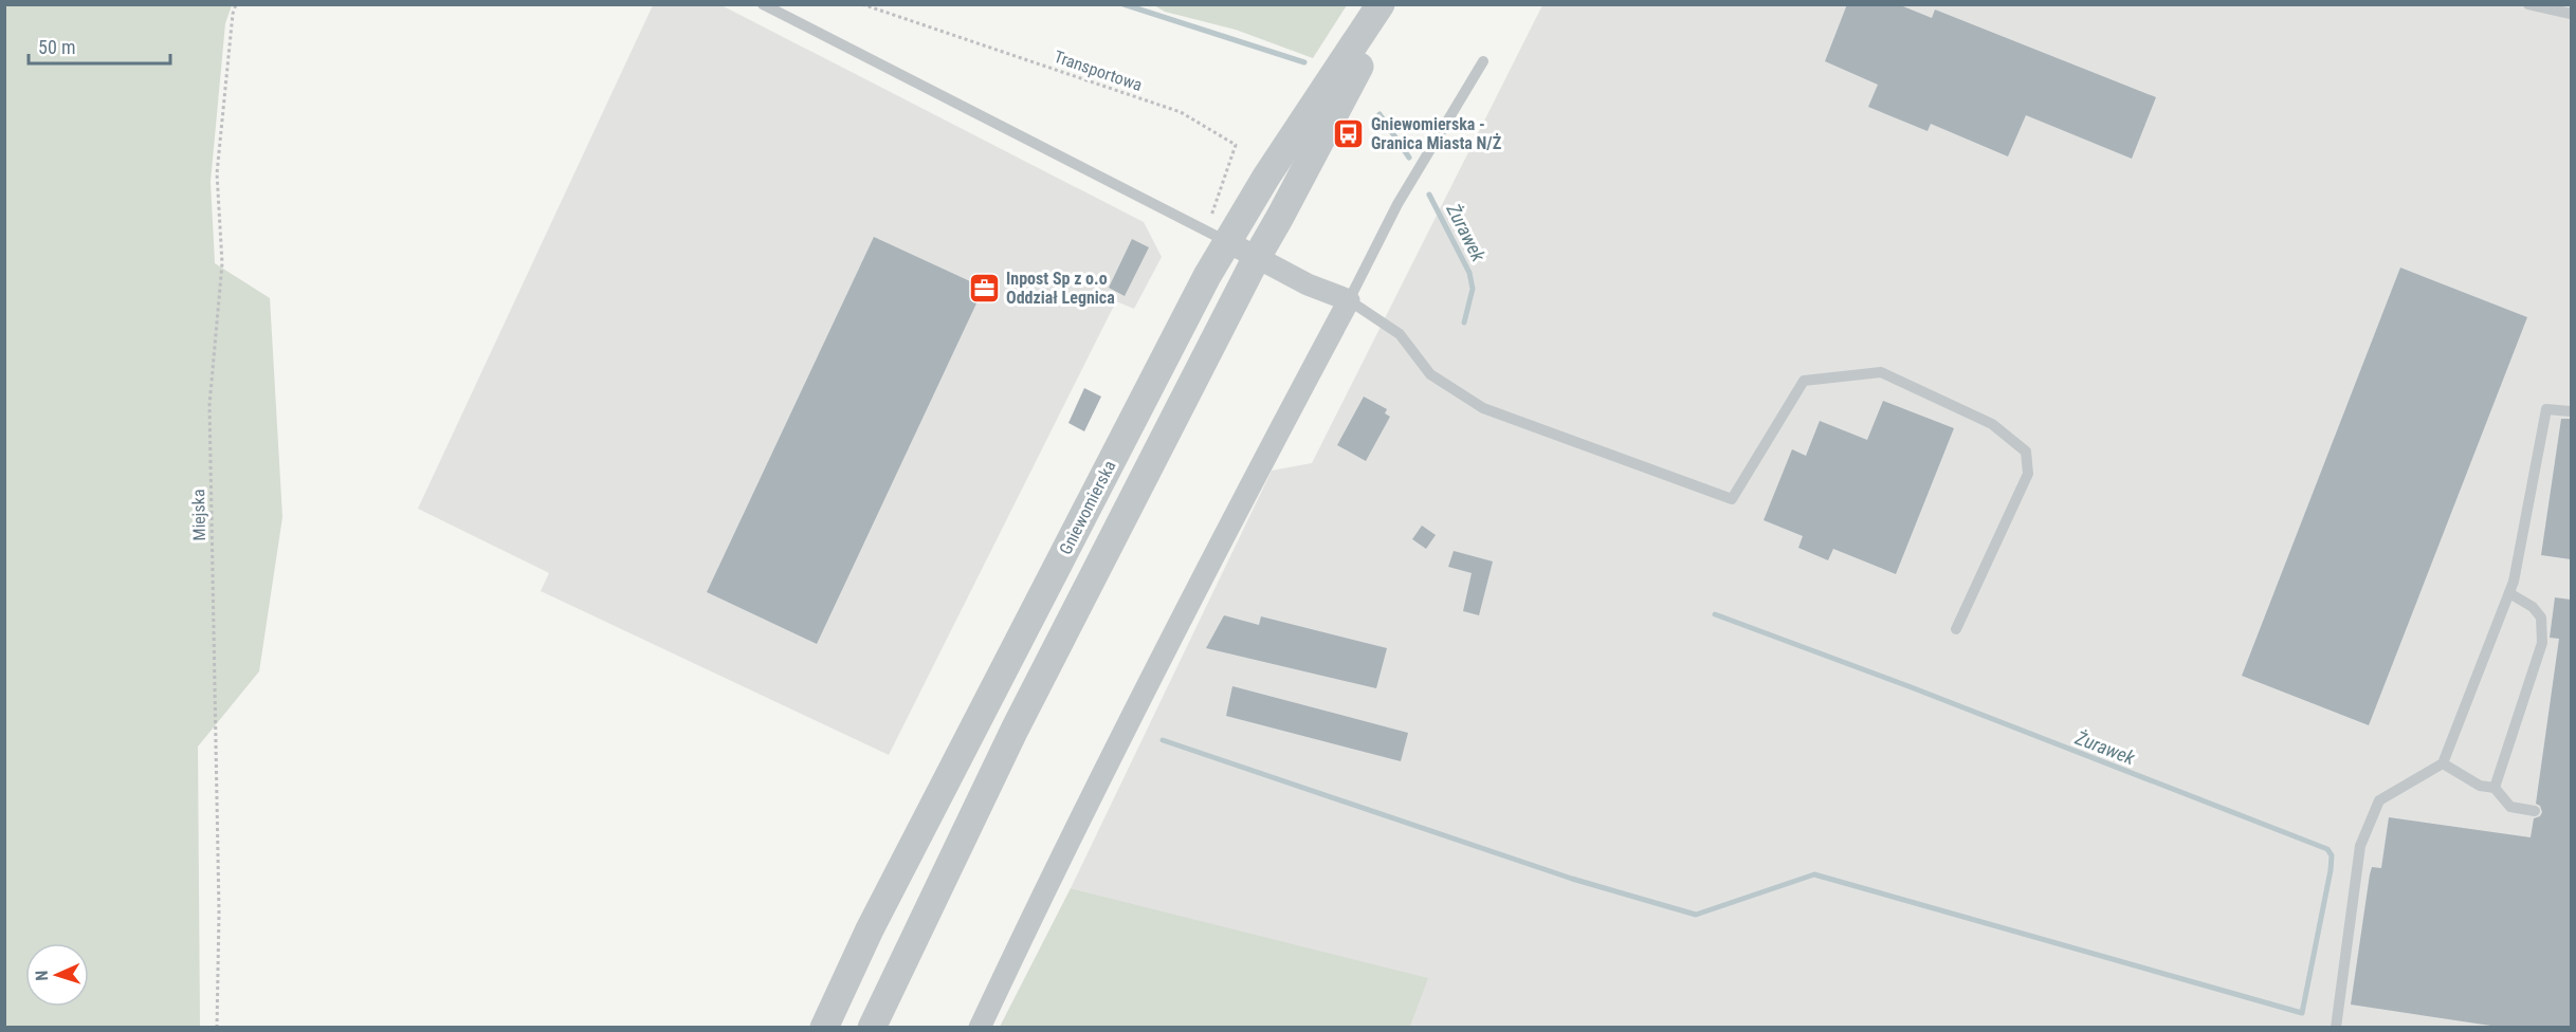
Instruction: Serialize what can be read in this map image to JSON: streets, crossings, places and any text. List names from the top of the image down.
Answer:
{
  "streets": {
    "street": ["Gniewomierska"],
    "path": ["Transportowa", "Miejska"]
  },
  "crossings": [
    ["Transportowa", "Gniewomierska"]
  ],
  "water": ["Żurawek"],
  "places": {
    "bus stop": ["Gniewomierska - Granica Miasta N/Ż"],
    "office": ["Inpost Sp z o.o Oddział Legnica"]
  },
  "scale_bar": "50 m",
  "north": "left"
}
